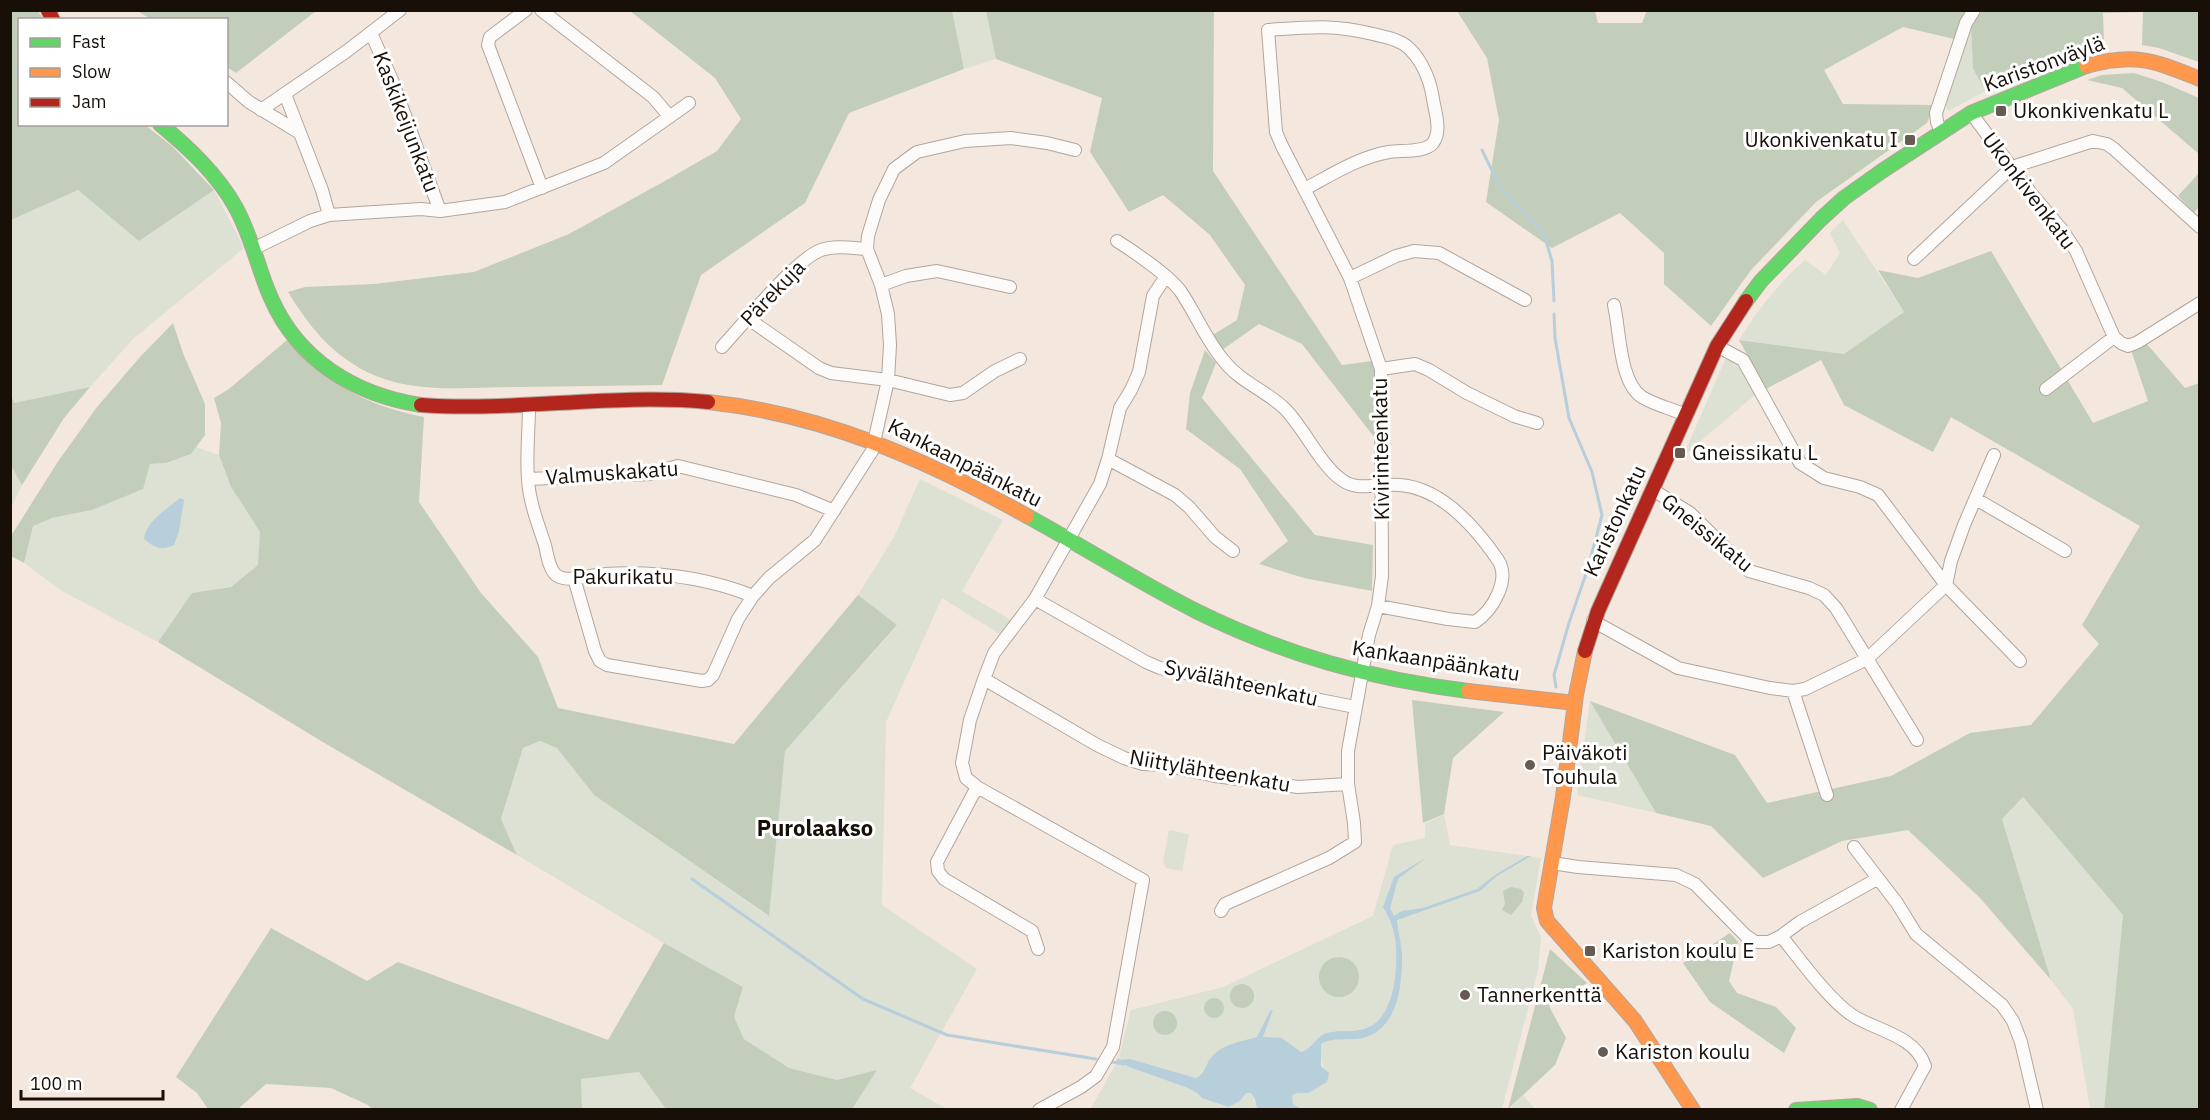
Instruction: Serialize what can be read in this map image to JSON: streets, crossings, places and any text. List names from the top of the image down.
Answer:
{
  "streets": {
    "street": [
      "Karistonväylä",
      "Kaskikeijunkatu",
      "Ukonkivenkatu",
      "Pärekuja",
      "Kivirinteenkatu",
      "Kankaanpäänkatu",
      "Valmuskakatu",
      "Karistonkatu",
      "Gneissikatu",
      "Pakurikatu",
      "Syvälähteenkatu",
      "Niittylähteenkatu"
    ]
  },
  "crossings": [
    ["Karistonväylä", "Ukonkivenkatu"],
    ["Karistonväylä", "Karistonkatu"],
    ["Kivirinteenkatu", "Kankaanpäänkatu"],
    ["Kivirinteenkatu", "Syvälähteenkatu"],
    ["Kivirinteenkatu", "Niittylähteenkatu"],
    ["Kankaanpäänkatu", "Karistonkatu"],
    ["Kankaanpäänkatu", "Pakurikatu"],
    ["Valmuskakatu", "Pakurikatu"],
    ["Karistonkatu", "Gneissikatu"]
  ],
  "districts": ["Purolaakso"],
  "places": {
    "transit": [
      "Ukonkivenkatu L",
      "Ukonkivenkatu I",
      "Gneissikatu L",
      "Kariston koulu E"
    ],
    "other": ["Päiväkoti Touhula", "Tannerkenttä", "Kariston koulu"]
  },
  "legend": ["Fast", "Slow", "Jam"],
  "scale_bar": "100 m"
}
